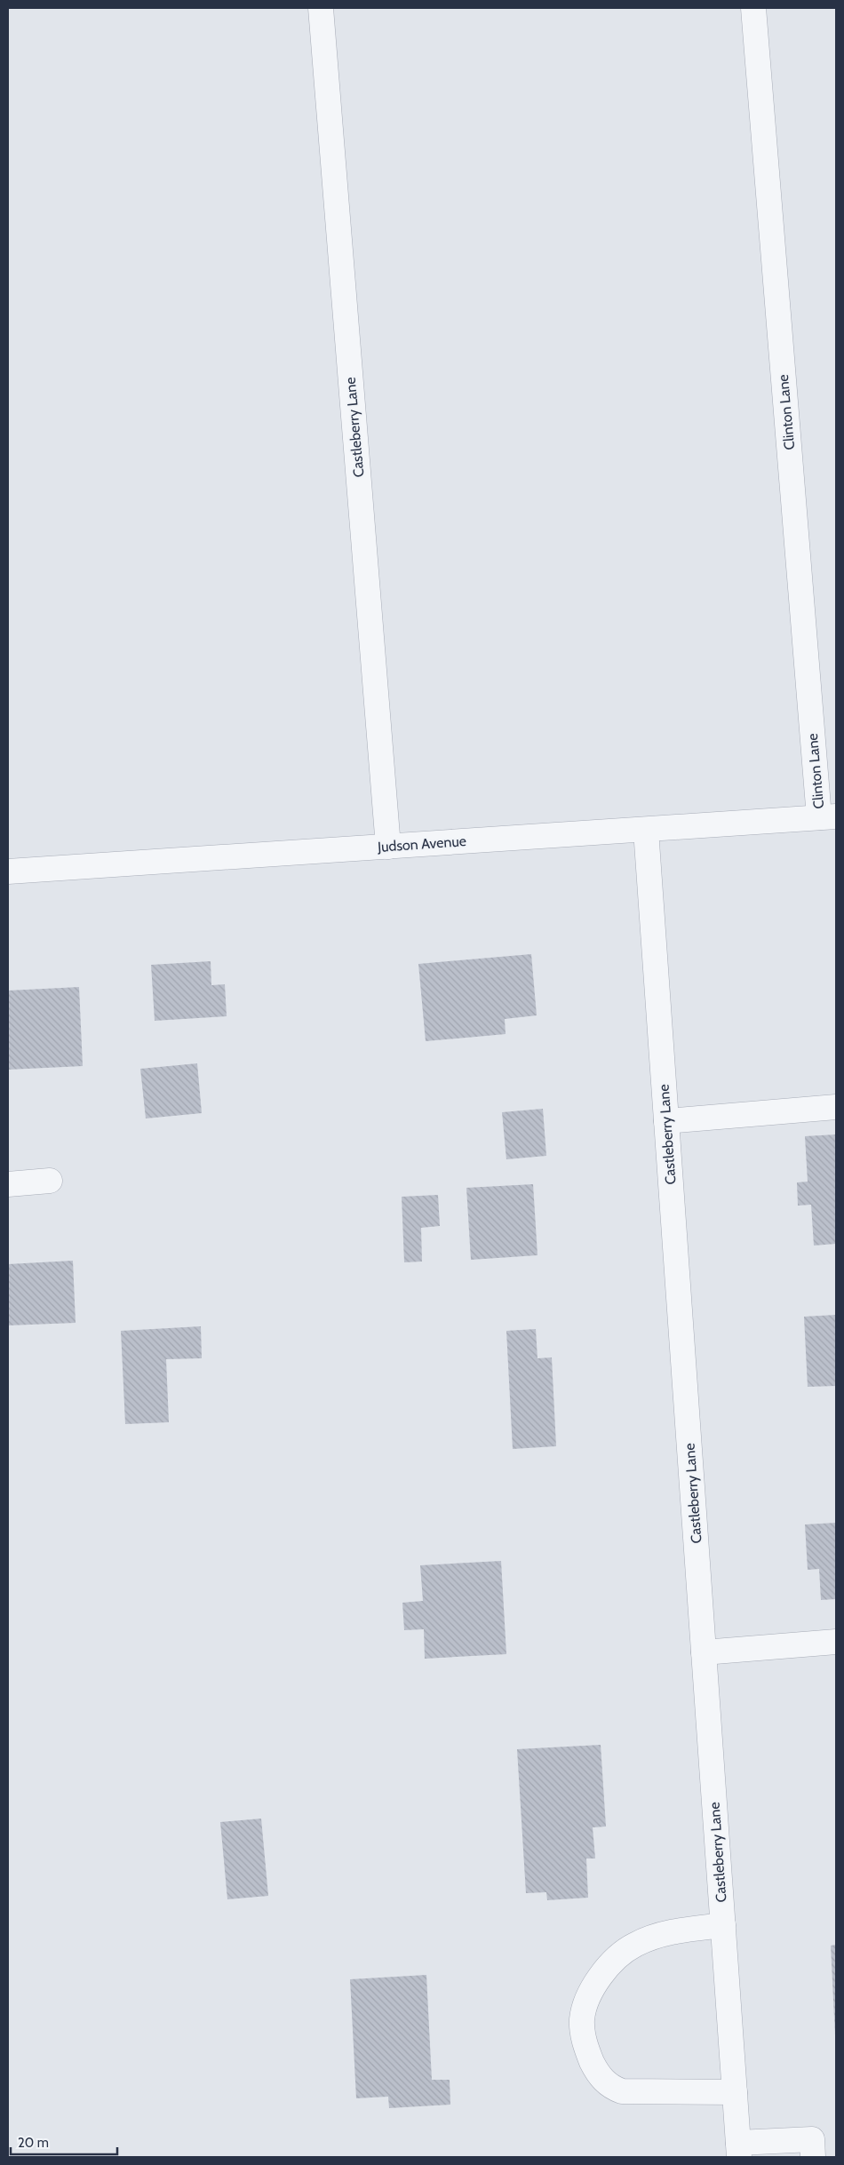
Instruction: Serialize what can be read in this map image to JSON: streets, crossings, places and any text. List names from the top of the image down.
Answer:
{
  "streets": {
    "street": ["Clinton Lane", "Castleberry Lane", "Judson Avenue"]
  },
  "crossings": [
    ["Clinton Lane", "Judson Avenue"],
    ["Castleberry Lane", "Judson Avenue"]
  ],
  "scale_bar": "20 m"
}
